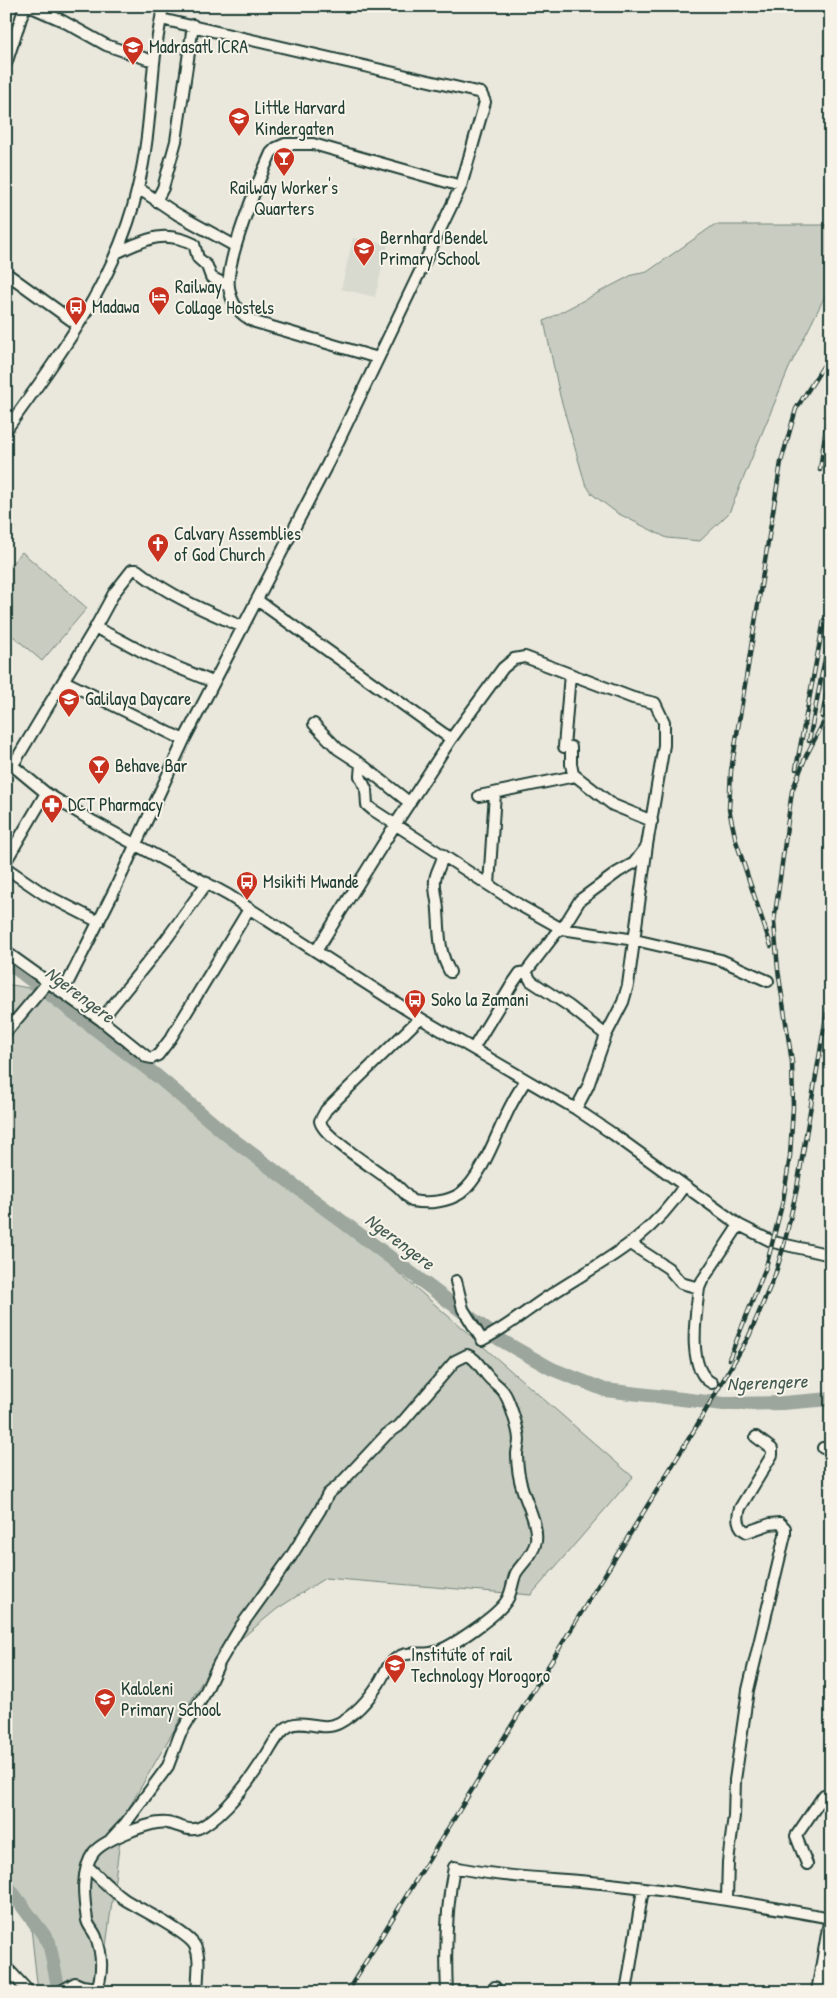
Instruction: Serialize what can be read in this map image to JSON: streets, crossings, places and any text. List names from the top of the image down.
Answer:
{
  "water": ["Ngerengere"],
  "places": {
    "school or university": [
      "Madrasatl ICRA",
      "Little Harvard Kindergaten",
      "Bernhard Bendel Primary School",
      "Galilaya Daycare",
      "Institute of rail Technology Morogoro",
      "Kaloleni Primary School"
    ],
    "bar": ["Railway Worker's Quarters", "Behave Bar"],
    "hotel": ["Railway Collage Hostels"],
    "bus stop": ["Madawa", "Msikiti Mwande", "Soko la Zamani"],
    "church": ["Calvary Assemblies of God Church"],
    "pharmacy": ["DCT Pharmacy"]
  }
}
